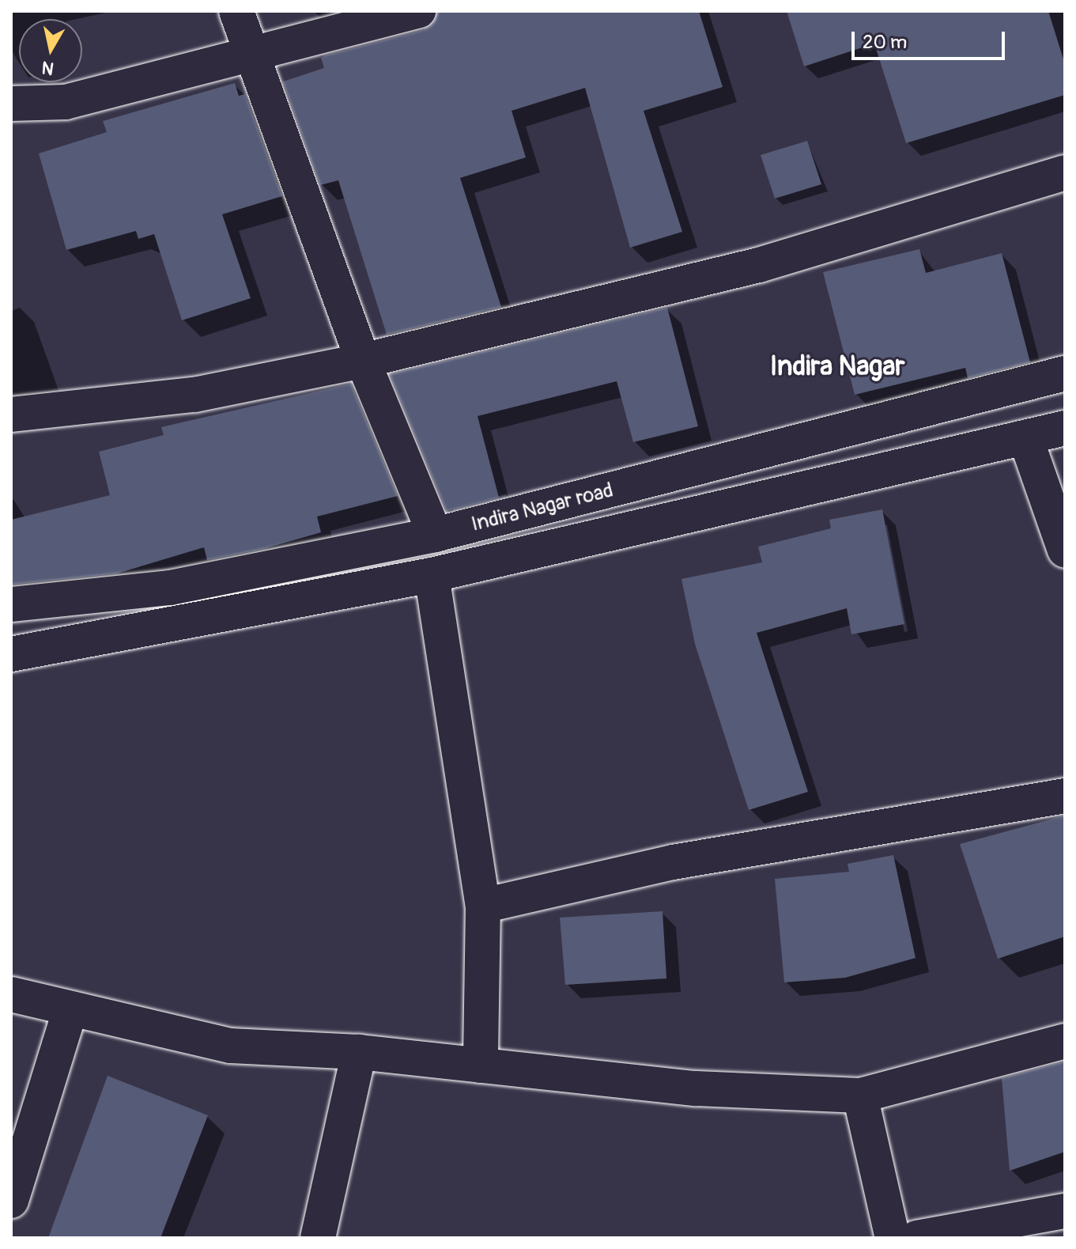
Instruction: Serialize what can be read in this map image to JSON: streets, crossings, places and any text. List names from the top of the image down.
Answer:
{
  "streets": {
    "street": ["Indira Nagar road"]
  },
  "districts": ["Indira Nagar"],
  "scale_bar": "20 m",
  "north": "bottom"
}
